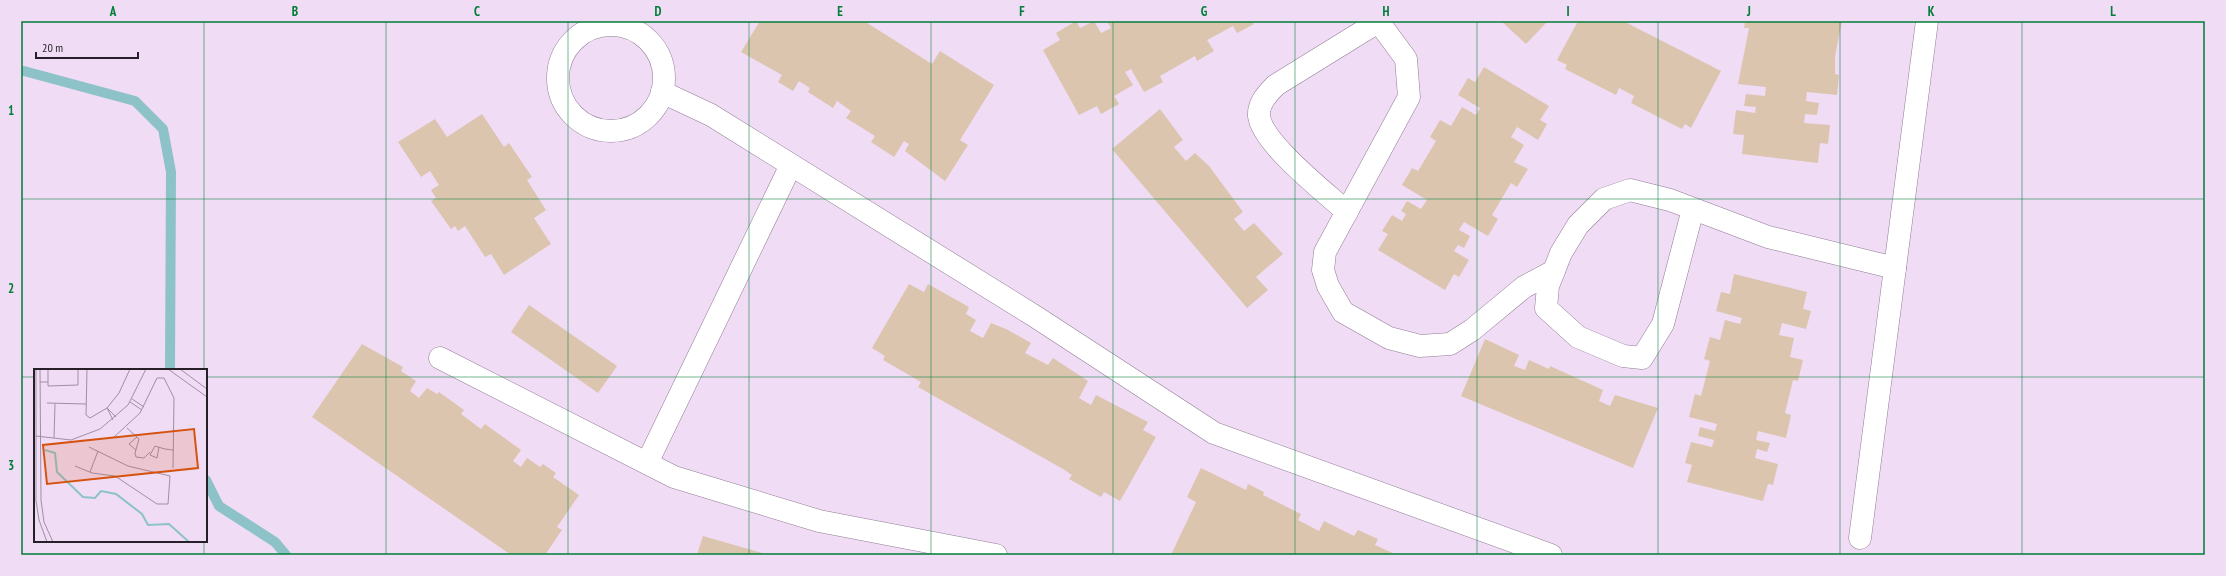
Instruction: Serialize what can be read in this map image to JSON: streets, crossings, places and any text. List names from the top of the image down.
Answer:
{
  "scale_bar": "20 m",
  "grid": {
    "columns": [
      "A",
      "B",
      "C",
      "D",
      "E",
      "F",
      "G",
      "H",
      "I",
      "J",
      "K",
      "L"
    ],
    "rows": ["1", "2", "3"]
  }
}
